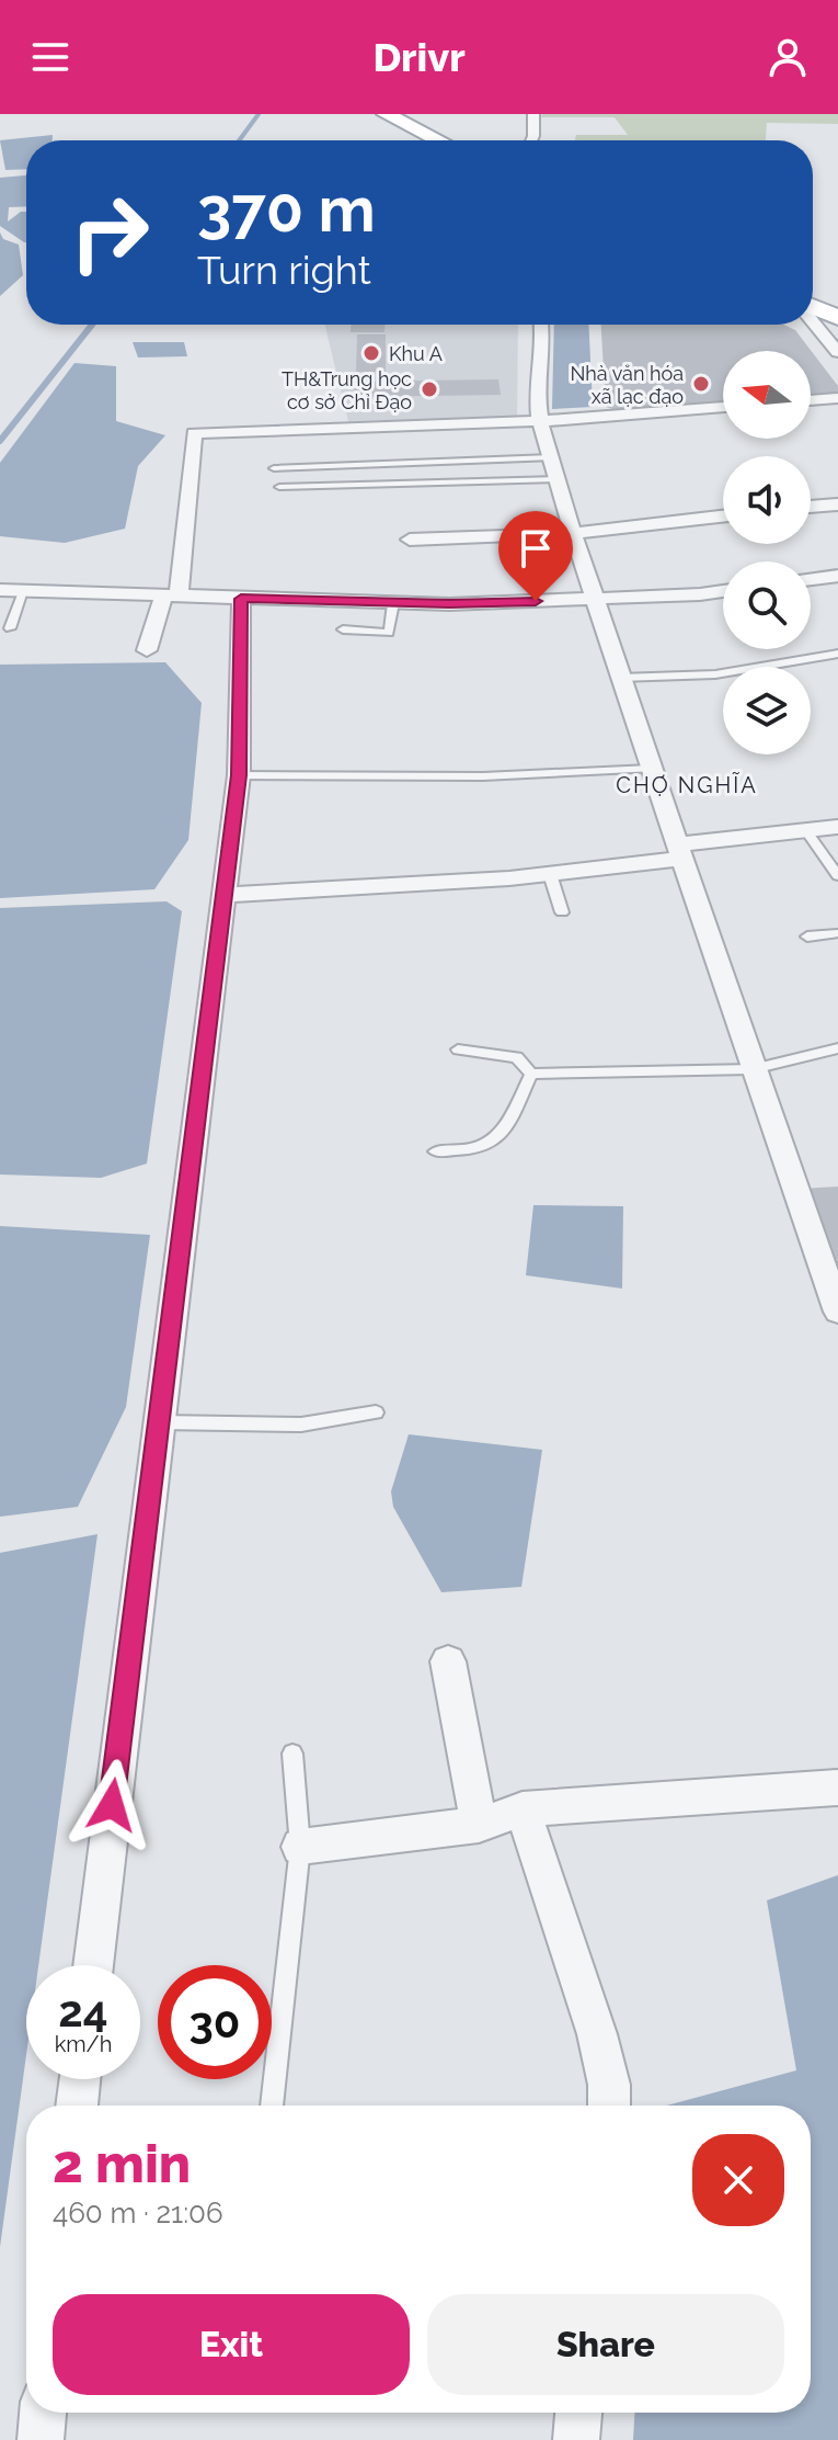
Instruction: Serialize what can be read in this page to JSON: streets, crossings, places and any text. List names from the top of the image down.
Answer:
{
  "districts": ["CHỢ NGHĨA"],
  "places": ["Khu A", "Nhà văn hóa xã lạc đạo", "TH&Trung học cơ sở Chỉ Đạo"],
  "north": "left",
  "page": {
    "header": "Drivr",
    "turn": ["370 m", "Turn right"],
    "speed": "24 km/h",
    "limit": "30",
    "heading": ["2 min", "460 m · 21:06"],
    "buttons": ["Exit", "Share"]
  }
}
